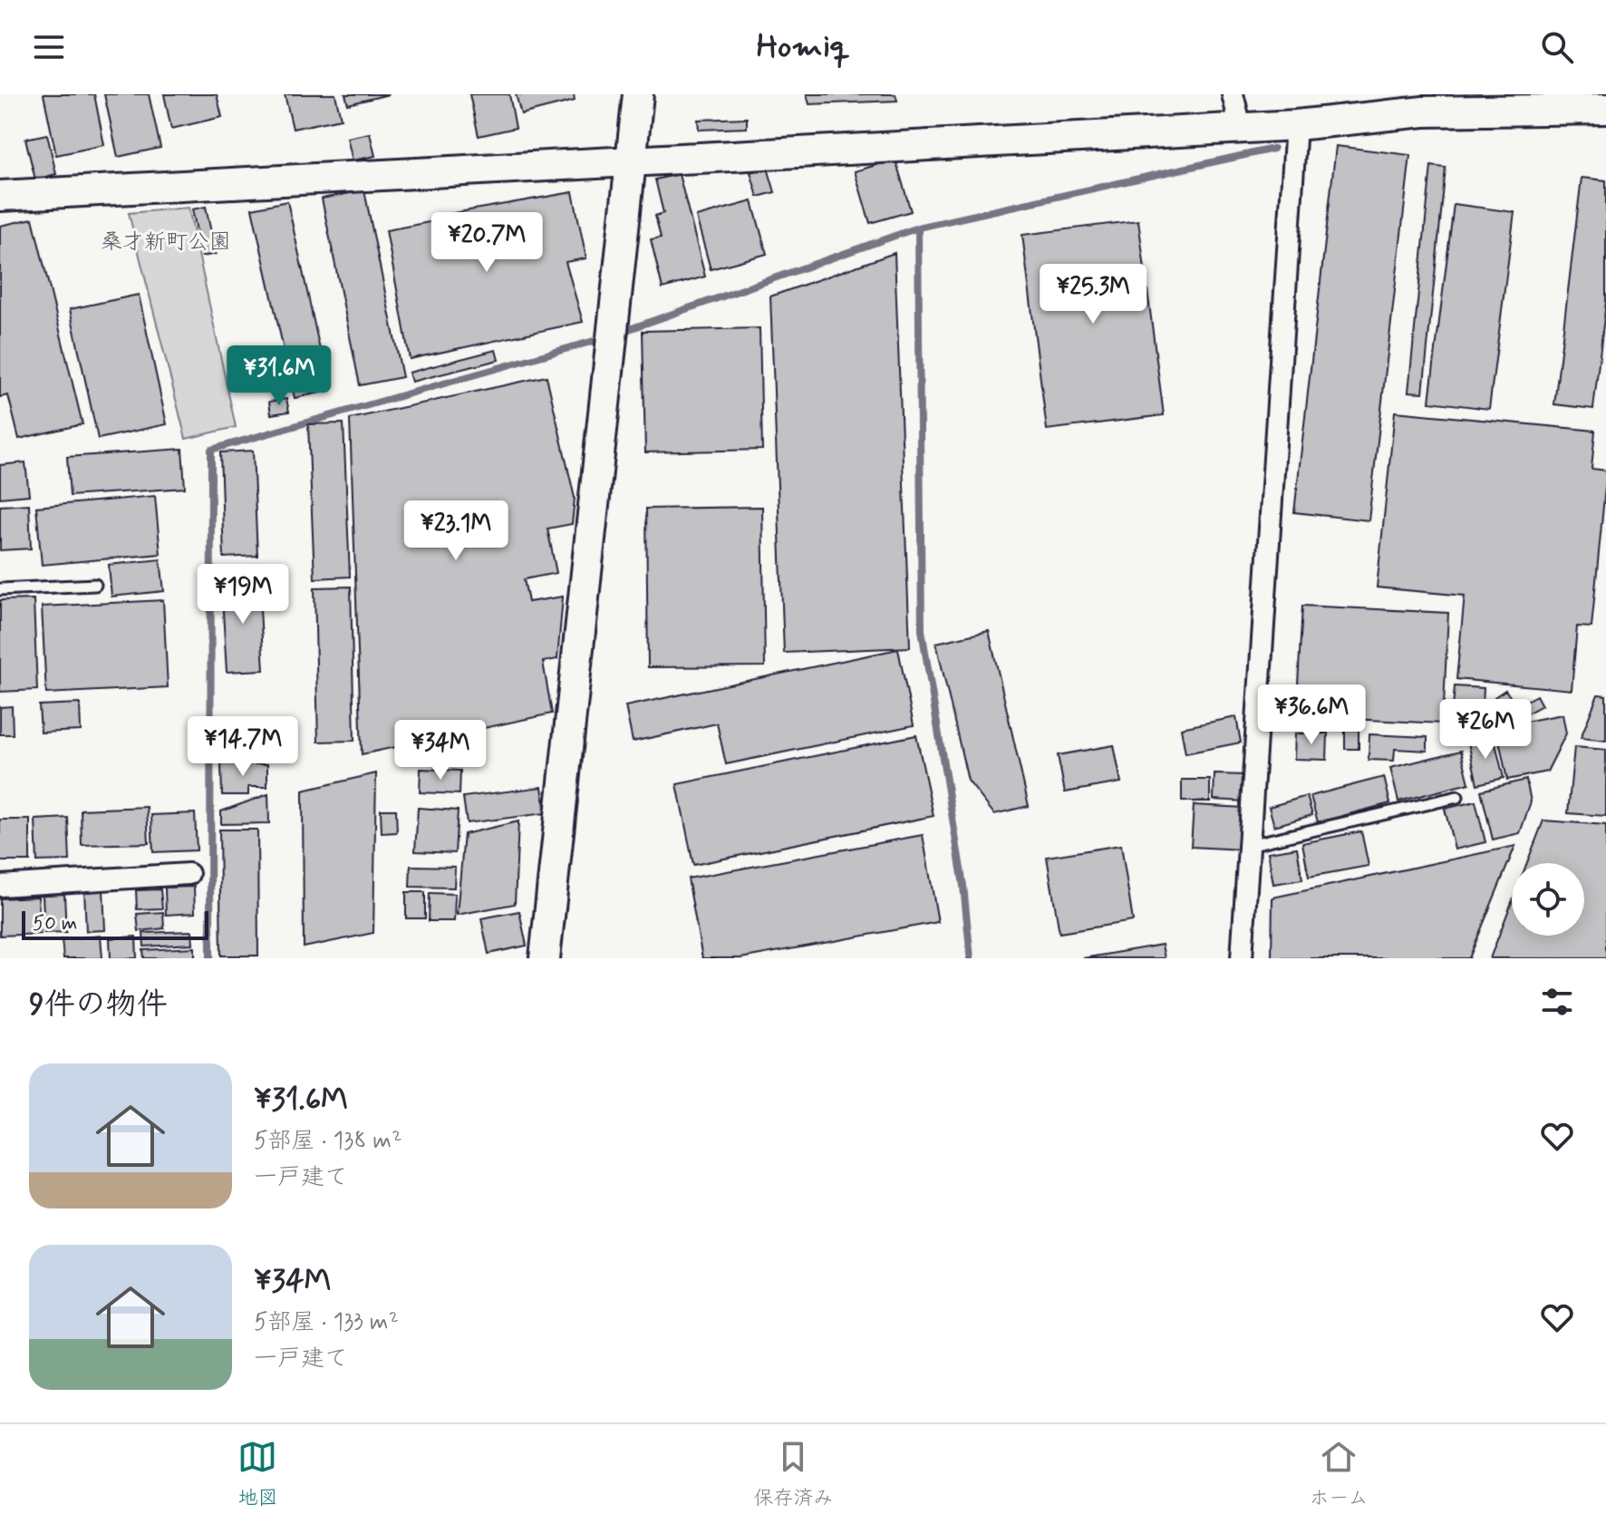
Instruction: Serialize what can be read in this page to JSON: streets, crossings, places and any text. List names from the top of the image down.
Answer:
{
  "parks": ["桑才新町公園"],
  "scale_bar": "50 m",
  "page": {
    "header": "Homiq",
    "price": [
      "¥20.7M",
      "¥25.3M",
      "¥31.6M",
      "¥23.1M",
      "¥19M",
      "¥36.6M",
      "¥26M",
      "¥14.7M",
      "¥34M"
    ],
    "scale": "50 m",
    "heading": "9件の物件",
    "list": [
      {
        "name": "¥31.6M",
        "note": "5部屋 · 138 m² · 一戸建て"
      },
      {
        "name": "¥34M",
        "note": "5部屋 · 133 m² · 一戸建て"
      }
    ],
    "tabs": ["地図", "保存済み", "ホーム"]
  }
}
